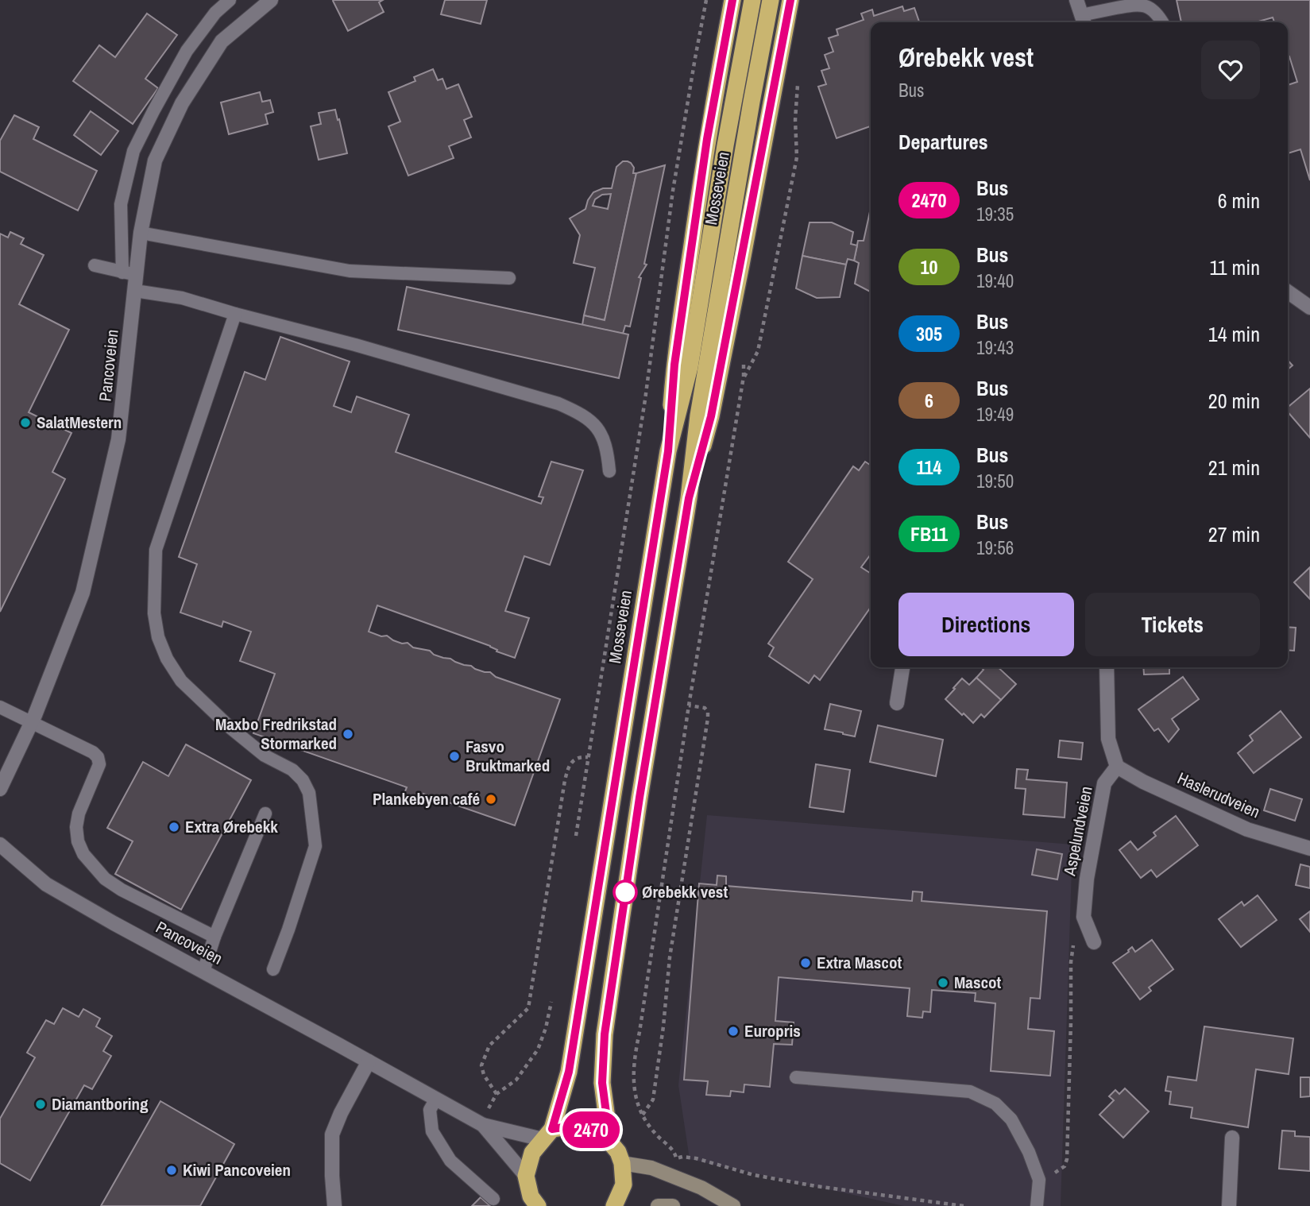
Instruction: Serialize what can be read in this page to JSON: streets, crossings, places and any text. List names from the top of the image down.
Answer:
{
  "streets": {
    "highway": ["Mosseveien"],
    "street": ["Pancoveien", "Haslerudveien", "Aspelundveien"]
  },
  "crossings": [
    ["Haslerudveien", "Aspelundveien"]
  ],
  "places": [
    "SalatMestern",
    "Maxbo Fredrikstad Stormarked",
    "Fasvo Bruktmarked",
    "Plankebyen café",
    "Extra Ørebekk",
    "Ørebekk vest",
    "Extra Mascot",
    "Mascot",
    "Europris",
    "Diamantboring",
    "Kiwi Pancoveien"
  ],
  "lines": ["bus line 2470"],
  "page": {
    "on_map": "2470",
    "heading": [
      ["Ørebekk vest", "Bus"],
      "Departures"
    ],
    "list": [
      {
        "mark": "2470",
        "name": "Bus",
        "note": "19:35",
        "value": "6 min"
      },
      {
        "mark": "10",
        "name": "Bus",
        "note": "19:40",
        "value": "11 min"
      },
      {
        "mark": "305",
        "name": "Bus",
        "note": "19:43",
        "value": "14 min"
      },
      {
        "mark": "6",
        "name": "Bus",
        "note": "19:49",
        "value": "20 min"
      },
      {
        "mark": "114",
        "name": "Bus",
        "note": "19:50",
        "value": "21 min"
      },
      {
        "mark": "FB11",
        "name": "Bus",
        "note": "19:56",
        "value": "27 min"
      }
    ],
    "buttons": ["Directions", "Tickets"]
  }
}
